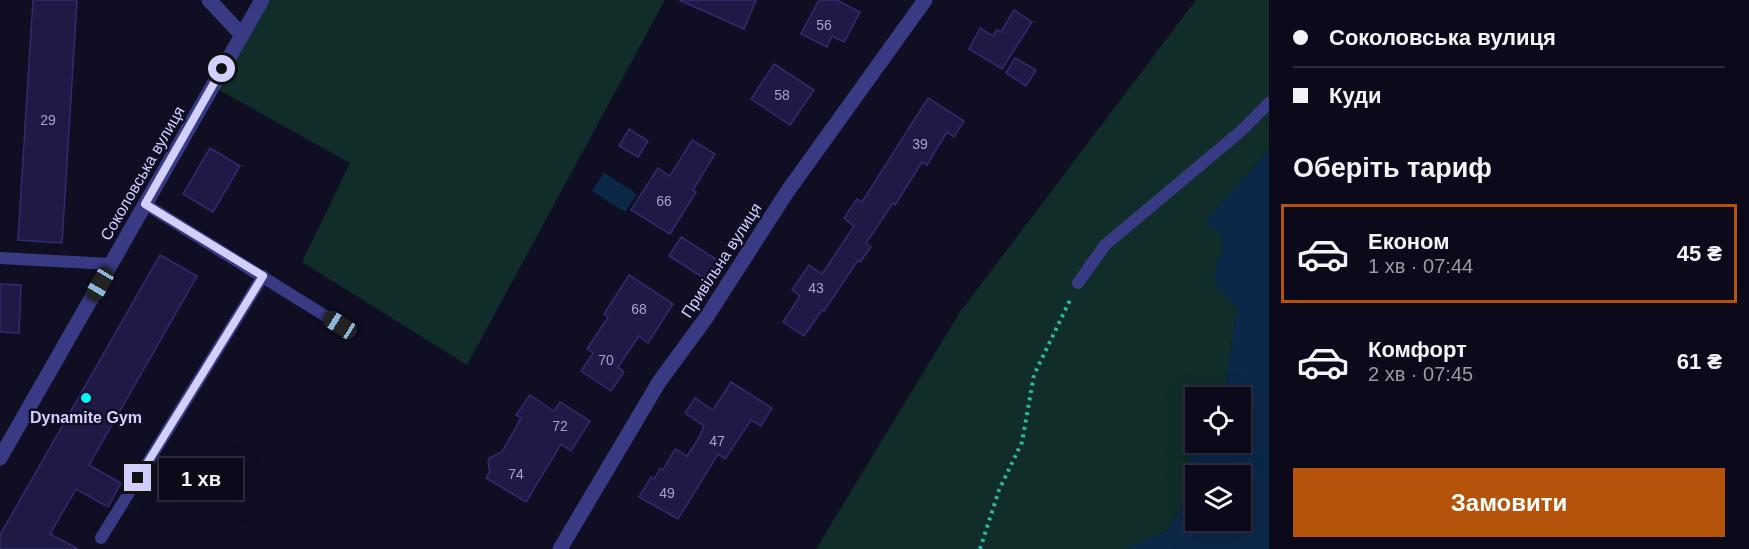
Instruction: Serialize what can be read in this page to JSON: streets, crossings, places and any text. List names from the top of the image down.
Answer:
{
  "streets": {
    "street": ["Соколовська вулиця", "Привільна вулиця"]
  },
  "places": ["Dynamite Gym"],
  "house_numbers": [
    "56",
    "58",
    "29",
    "39",
    "66",
    "43",
    "68",
    "70",
    "72",
    "47",
    "74",
    "49"
  ],
  "page": {
    "banner": ["Соколовська вулиця", "Куди"],
    "heading": "Оберіть тариф",
    "list": [
      {
        "name": "Економ",
        "note": "1 хв · 07:44",
        "value": "45 ₴"
      },
      {
        "name": "Комфорт",
        "note": "2 хв · 07:45",
        "value": "61 ₴"
      }
    ],
    "buttons": "Замовити",
    "bubble": "1 хв"
  }
}
